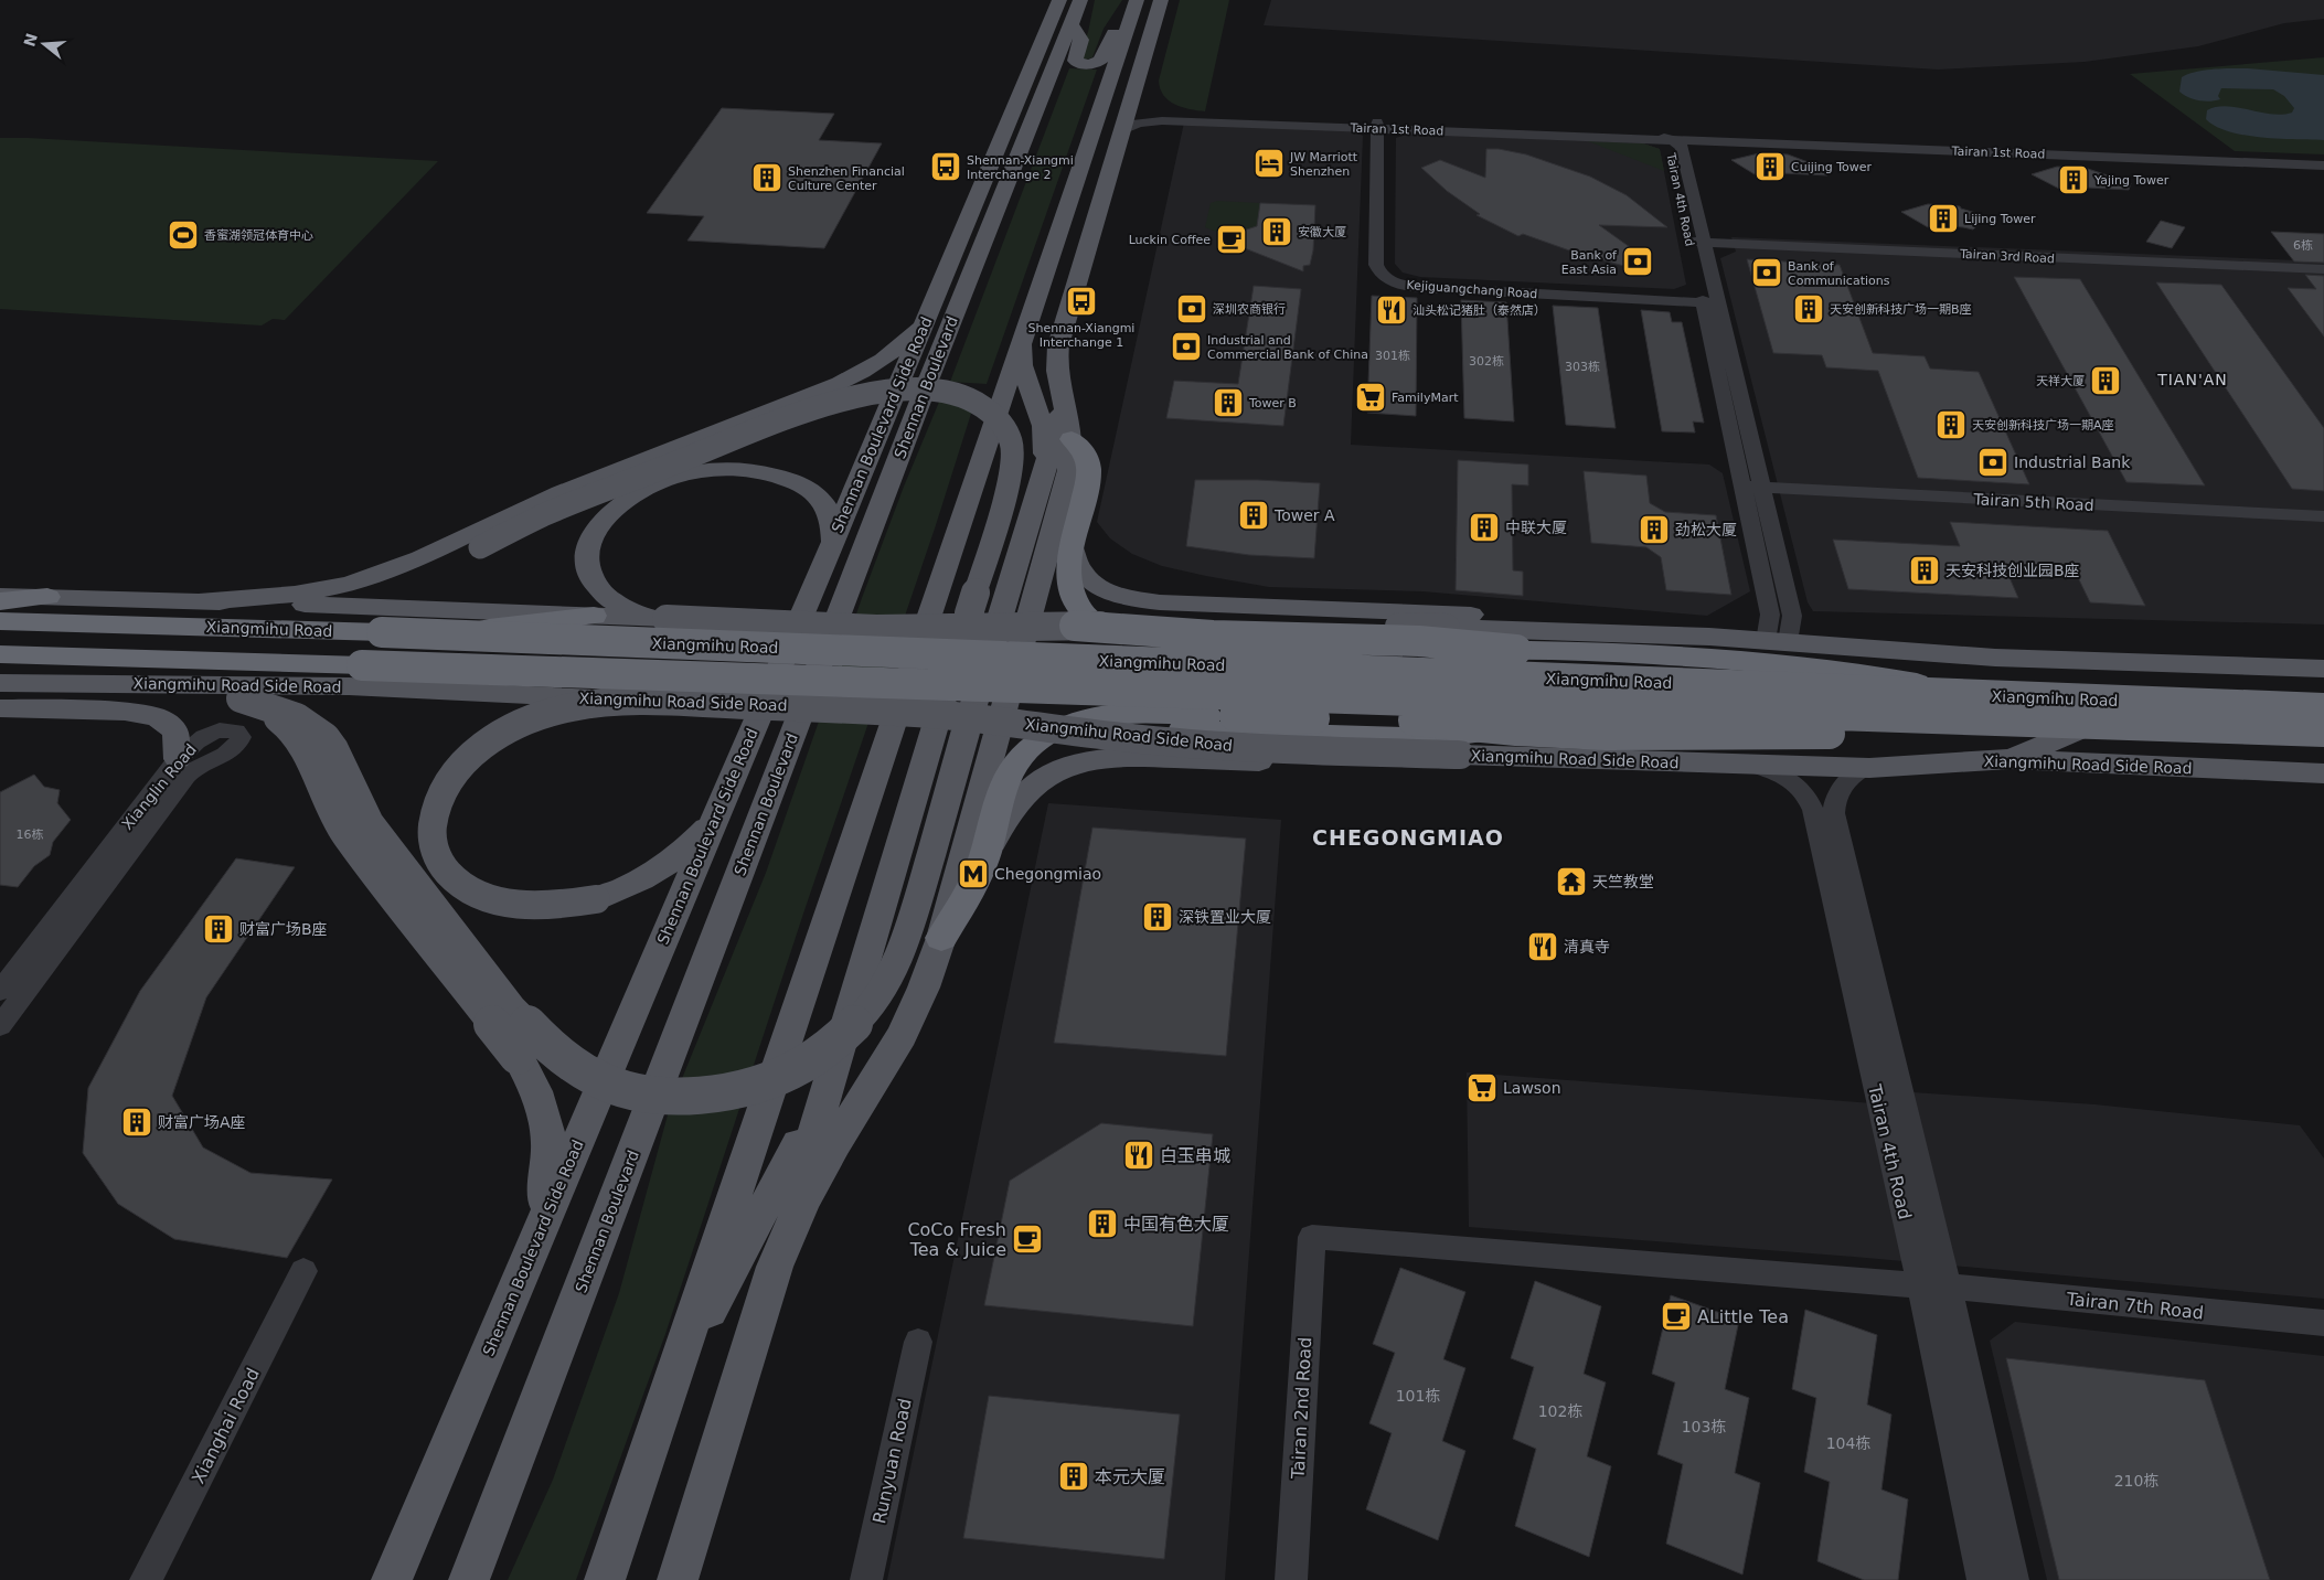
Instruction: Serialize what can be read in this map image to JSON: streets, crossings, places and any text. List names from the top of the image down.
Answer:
{
  "streets": {
    "highway": ["Xiangmihu Road"],
    "main road": ["Shennan Boulevard", "Shennan Boulevard Side Road", "Xiangmihu Road Side Road"],
    "street": [
      "Tairan 1st Road",
      "Tairan 4th Road",
      "Tairan 3rd Road",
      "Kejiguangchang Road",
      "Tairan 5th Road",
      "Xianglin Road",
      "Tairan 7th Road",
      "Tairan 2nd Road",
      "Xianghai Road",
      "Runyuan Road"
    ]
  },
  "crossings": [
    ["Tairan 1st Road", "Tairan 4th Road"],
    ["Tairan 1st Road", "Kejiguangchang Road"],
    ["Tairan 4th Road", "Tairan 3rd Road"],
    ["Tairan 4th Road", "Kejiguangchang Road"],
    ["Tairan 4th Road", "Tairan 5th Road"],
    ["Tairan 4th Road", "Xiangmihu Road Side Road"],
    ["Tairan 4th Road", "Tairan 7th Road"],
    ["Shennan Boulevard", "Shennan Boulevard Side Road"],
    ["Xiangmihu Road", "Xiangmihu Road Side Road"],
    ["Tairan 7th Road", "Tairan 2nd Road"]
  ],
  "districts": ["TIAN'AN", "CHEGONGMIAO"],
  "places": {
    "hotel": ["JW Marriott Shenzhen"],
    "bus stop": ["Shennan-Xiangmi Interchange 2", "Shennan-Xiangmi Interchange 1"],
    "building": [
      "Cuijing Tower",
      "Shenzhen Financial Culture Center",
      "Yajing Tower",
      "Lijing Tower",
      "安徽大厦",
      "天安创新科技广场一期B座",
      "天祥大厦",
      "Tower B",
      "天安创新科技广场一期A座",
      "Tower A",
      "中联大厦",
      "劲松大厦",
      "天安科技创业园B座",
      "深铁置业大厦",
      "财富广场B座",
      "财富广场A座",
      "中国有色大厦",
      "本元大厦"
    ],
    "sports": ["香蜜湖领冠体育中心"],
    "cafe": ["Luckin Coffee", "CoCo Fresh Tea & Juice", "ALittle Tea"],
    "bank": [
      "Bank of East Asia",
      "Bank of Communications",
      "深圳农商银行",
      "Industrial and Commercial Bank of China",
      "Industrial Bank"
    ],
    "restaurant": ["汕头松记猪肚（泰然店）", "清真寺", "白玉串城"],
    "supermarket": ["FamilyMart", "Lawson"],
    "metro station": ["Chegongmiao"],
    "temple": ["天竺教堂"]
  },
  "house_numbers": [
    "6栋",
    "301栋",
    "302栋",
    "303栋",
    "16栋",
    "101栋",
    "102栋",
    "103栋",
    "104栋",
    "210栋"
  ],
  "north": "left"
}
